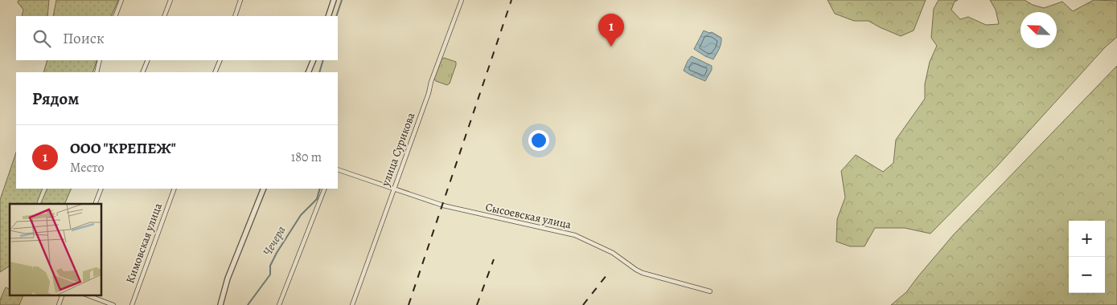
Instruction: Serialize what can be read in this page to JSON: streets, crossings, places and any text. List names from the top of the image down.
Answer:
{
  "streets": {
    "street": ["улица Сурикова", "Сысоевская улица", "Кимовская улица"]
  },
  "crossings": [
    ["улица Сурикова", "Сысоевская улица"]
  ],
  "water": ["Чечера"],
  "north": "top left",
  "page": {
    "pins": "1",
    "search": "Поиск",
    "heading": "Рядом",
    "list": [
      {
        "mark": "1",
        "name": "ООО \"КРЕПЕЖ\"",
        "note": "Место",
        "value": "180 m"
      }
    ],
    "map_buttons": ["+", "−"]
  }
}
